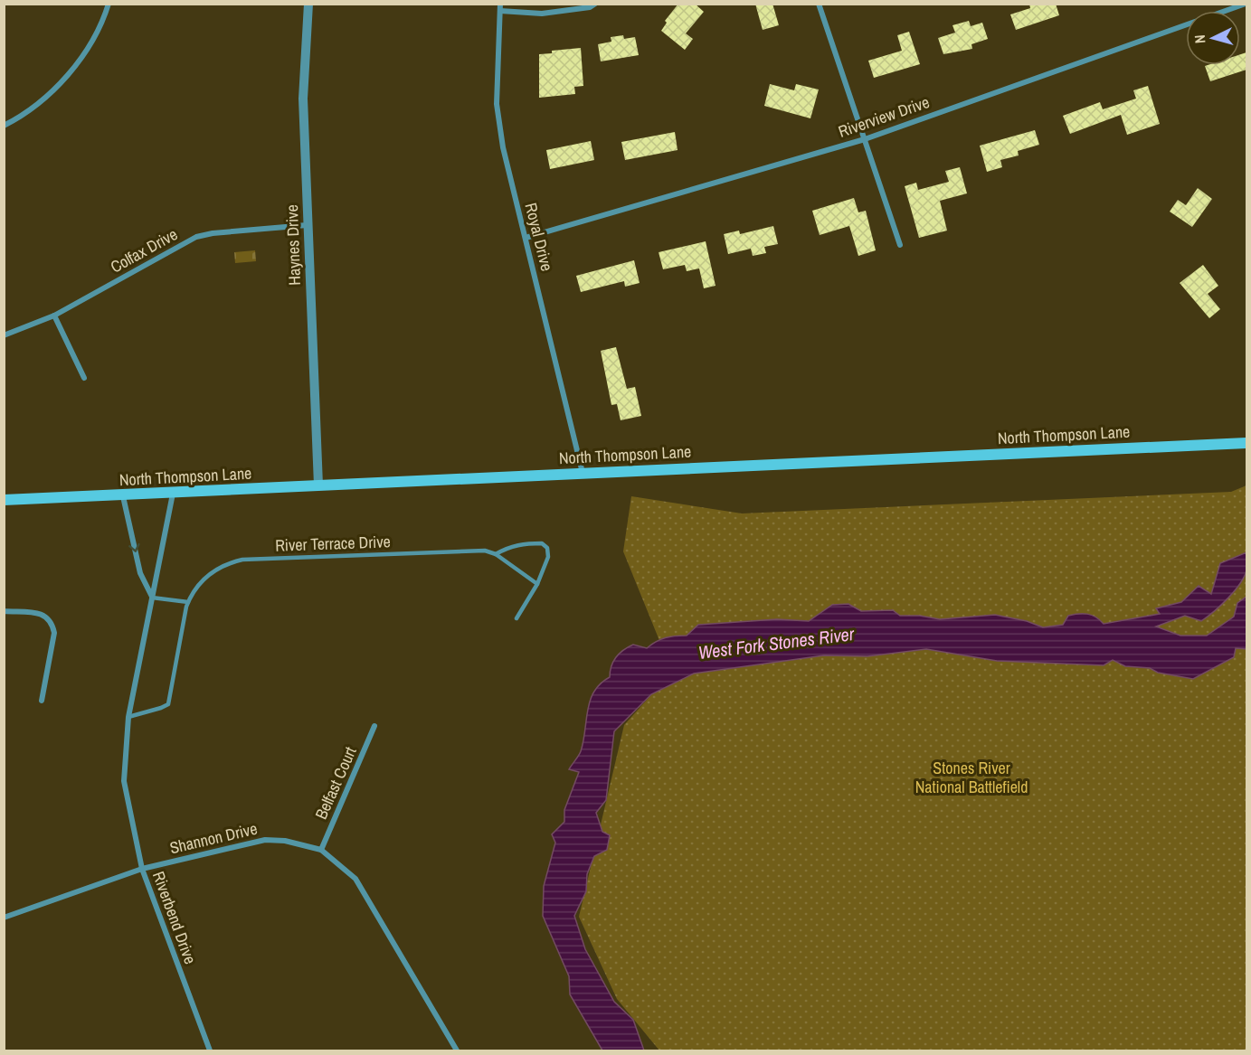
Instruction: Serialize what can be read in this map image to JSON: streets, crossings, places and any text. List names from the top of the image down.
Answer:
{
  "streets": {
    "main road": ["North Thompson Lane"],
    "street": [
      "Riverview Drive",
      "Royal Drive",
      "Haynes Drive",
      "Colfax Drive",
      "Belfast Court",
      "Shannon Drive",
      "Riverbend Drive"
    ],
    "lane": ["River Terrace Drive"]
  },
  "crossings": [
    ["Riverview Drive", "Royal Drive"],
    ["Royal Drive", "North Thompson Lane"],
    ["Haynes Drive", "Colfax Drive"],
    ["Haynes Drive", "North Thompson Lane"],
    ["North Thompson Lane", "Riverbend Drive"],
    ["River Terrace Drive", "Riverbend Drive"],
    ["Belfast Court", "Shannon Drive"],
    ["Shannon Drive", "Riverbend Drive"]
  ],
  "water": ["West Fork Stones River"],
  "parks": ["Stones River National Battlefield"],
  "north": "left"
}
